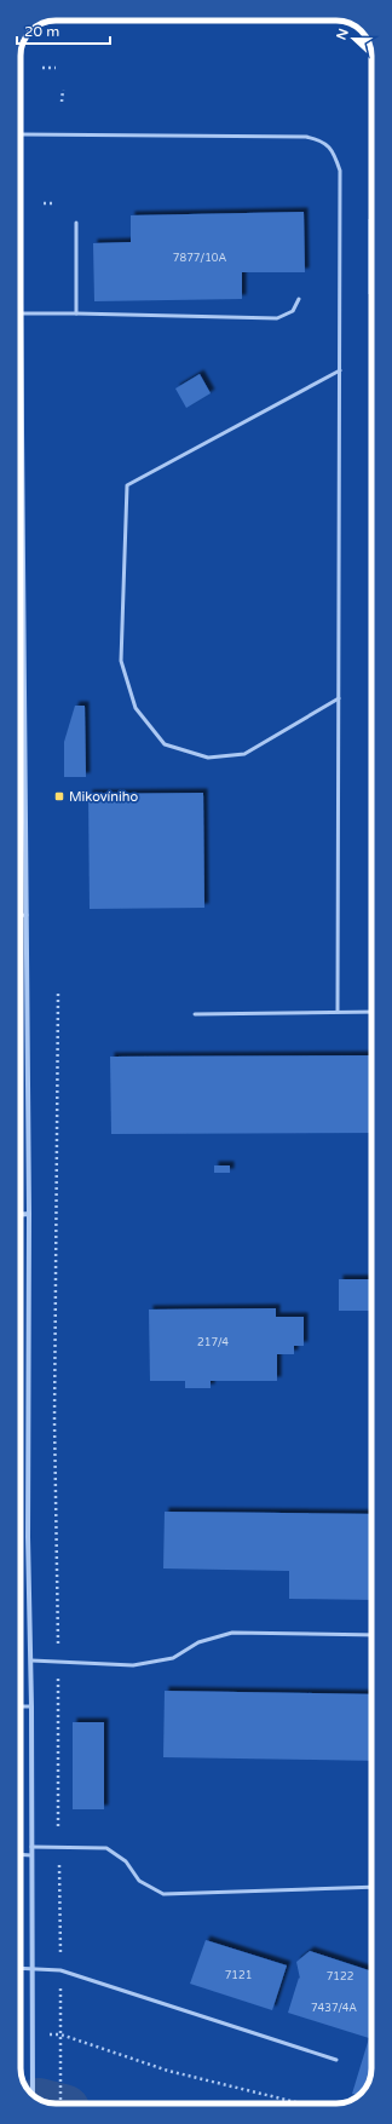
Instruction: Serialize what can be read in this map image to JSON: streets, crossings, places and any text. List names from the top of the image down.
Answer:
{
  "places": {
    "transit": ["Mikovíniho"]
  },
  "house_numbers": [
    "7877/10A",
    "217/4",
    "7121",
    "7122",
    "7437/4A"
  ],
  "scale_bar": "20 m",
  "north": "left"
}
